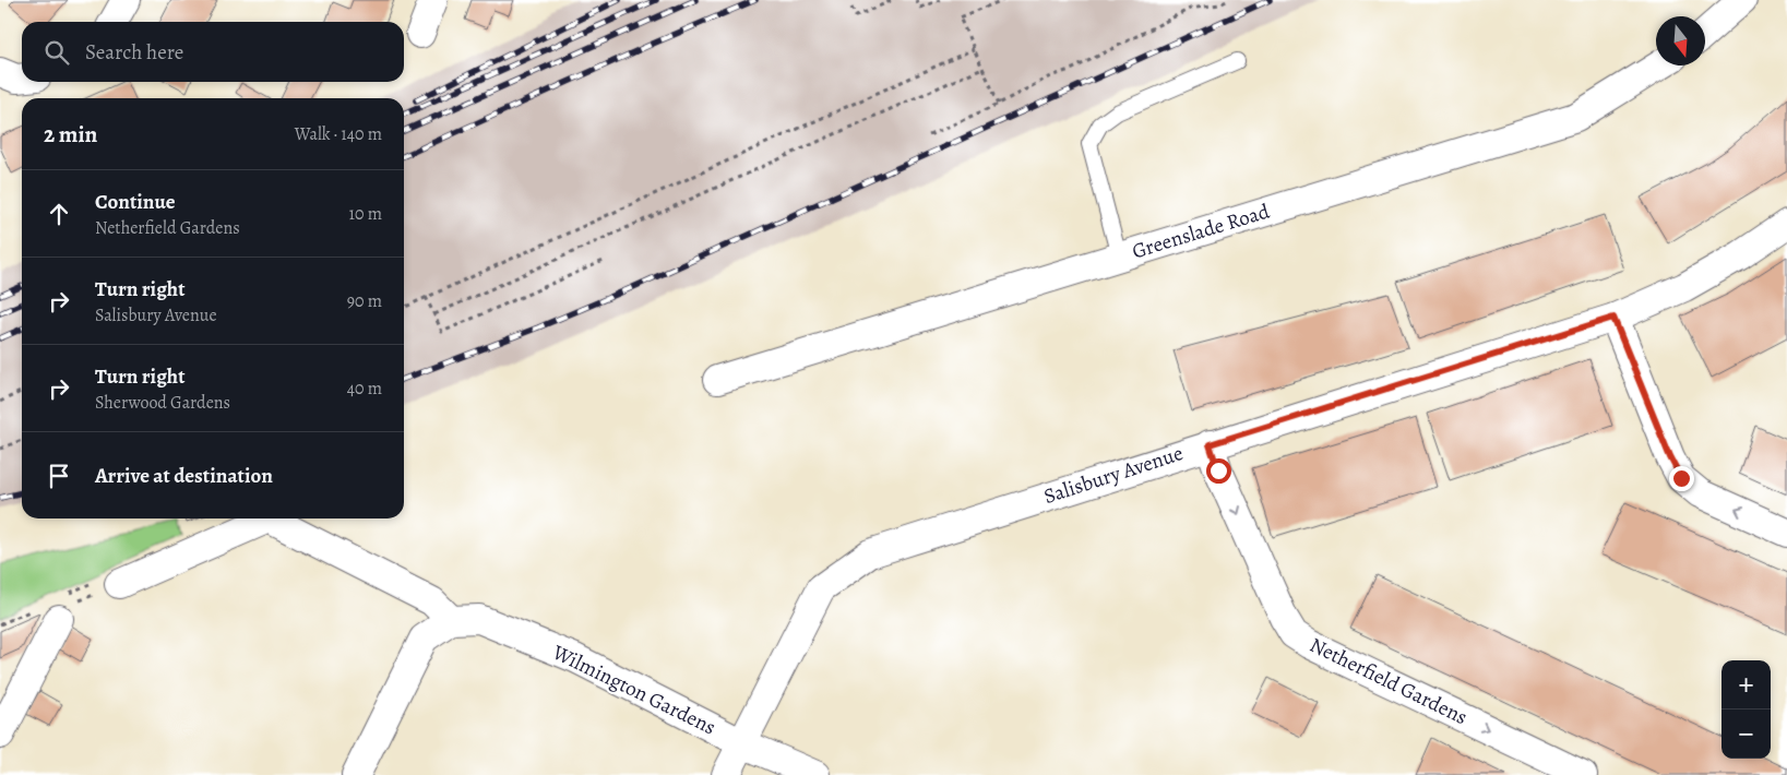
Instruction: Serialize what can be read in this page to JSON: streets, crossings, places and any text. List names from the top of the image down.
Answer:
{
  "streets": {
    "street": [
      "Greenslade Road",
      "Salisbury Avenue",
      "Netherfield Gardens",
      "Wilmington Gardens"
    ]
  },
  "crossings": [
    ["Salisbury Avenue", "Netherfield Gardens"],
    ["Salisbury Avenue", "Wilmington Gardens"]
  ],
  "one_way": ["Netherfield Gardens"],
  "north": "bottom",
  "page": {
    "search": "Search here",
    "heading": ["2 min", "Walk · 140 m"],
    "list": [
      ["Continue", "Netherfield Gardens", "10 m"],
      ["Turn right", "Salisbury Avenue", "90 m"],
      ["Turn right", "Sherwood Gardens", "40 m"],
      "Arrive at destination"
    ],
    "map_buttons": ["+", "−"]
  }
}
